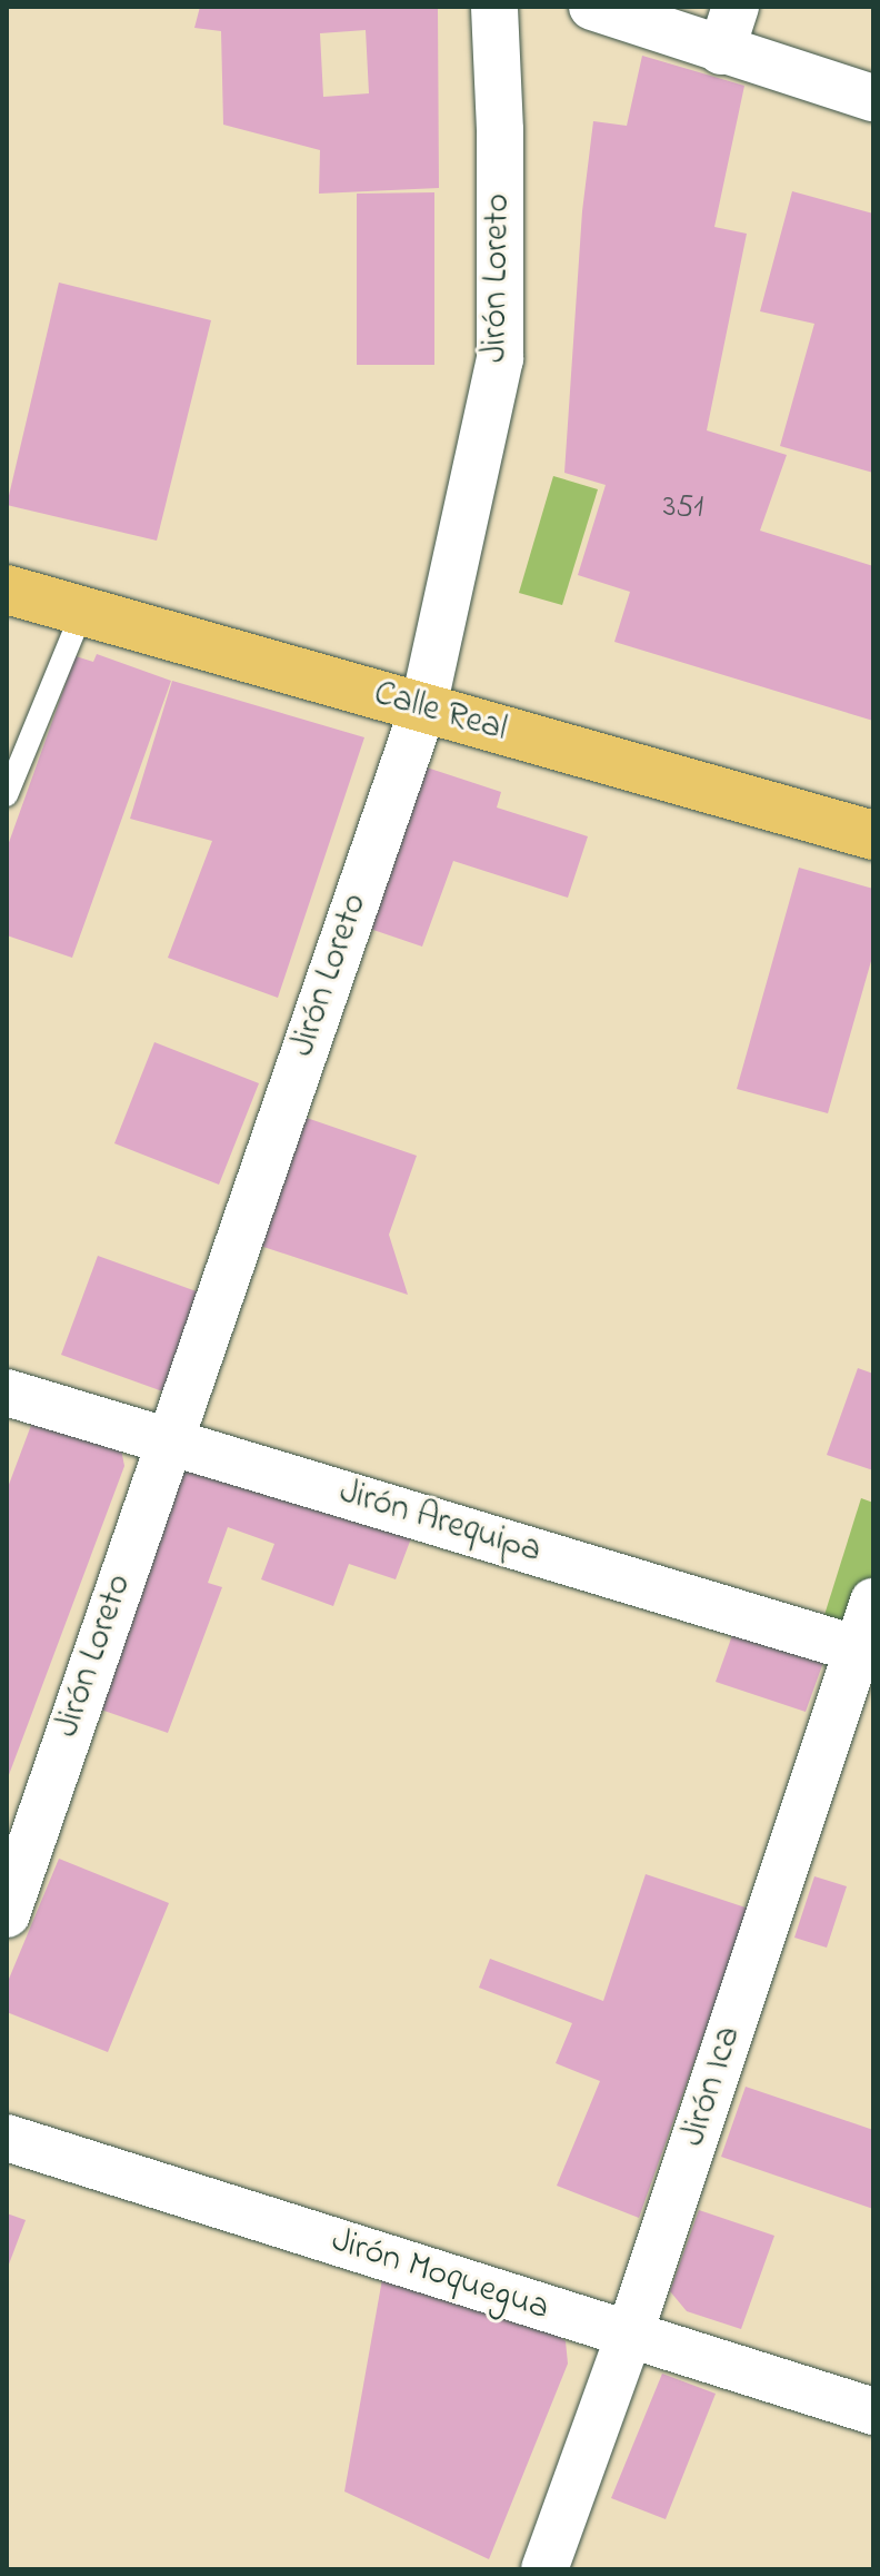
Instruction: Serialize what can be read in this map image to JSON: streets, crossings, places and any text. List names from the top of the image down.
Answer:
{
  "streets": {
    "highway": ["Calle Real"],
    "street": [
      "Jirón Loreto",
      "Jirón Arequipa",
      "Jirón Ica",
      "Jirón Moquegua"
    ]
  },
  "crossings": [
    ["Jirón Loreto", "Calle Real"],
    ["Jirón Loreto", "Jirón Arequipa"],
    ["Jirón Arequipa", "Jirón Ica"],
    ["Jirón Ica", "Jirón Moquegua"]
  ],
  "house_numbers": ["351"]
}
